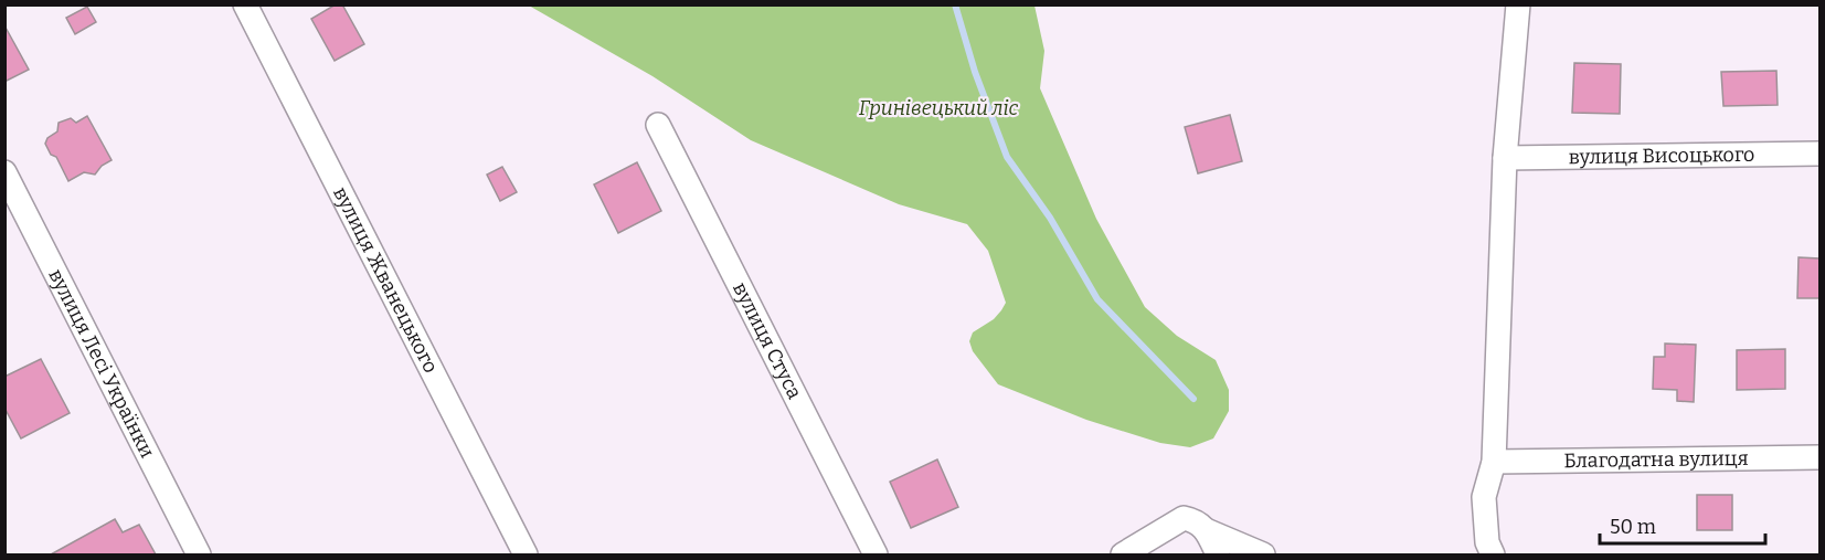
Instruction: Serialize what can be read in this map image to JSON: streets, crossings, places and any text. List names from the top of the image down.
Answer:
{
  "streets": {
    "street": [
      "вулиця Висоцького",
      "вулиця Жванецького",
      "вулиця Стуса",
      "вулиця Лесі Українки",
      "Благодатна вулиця"
    ]
  },
  "parks": ["Гринівецький ліс"],
  "scale_bar": "50 m"
}
